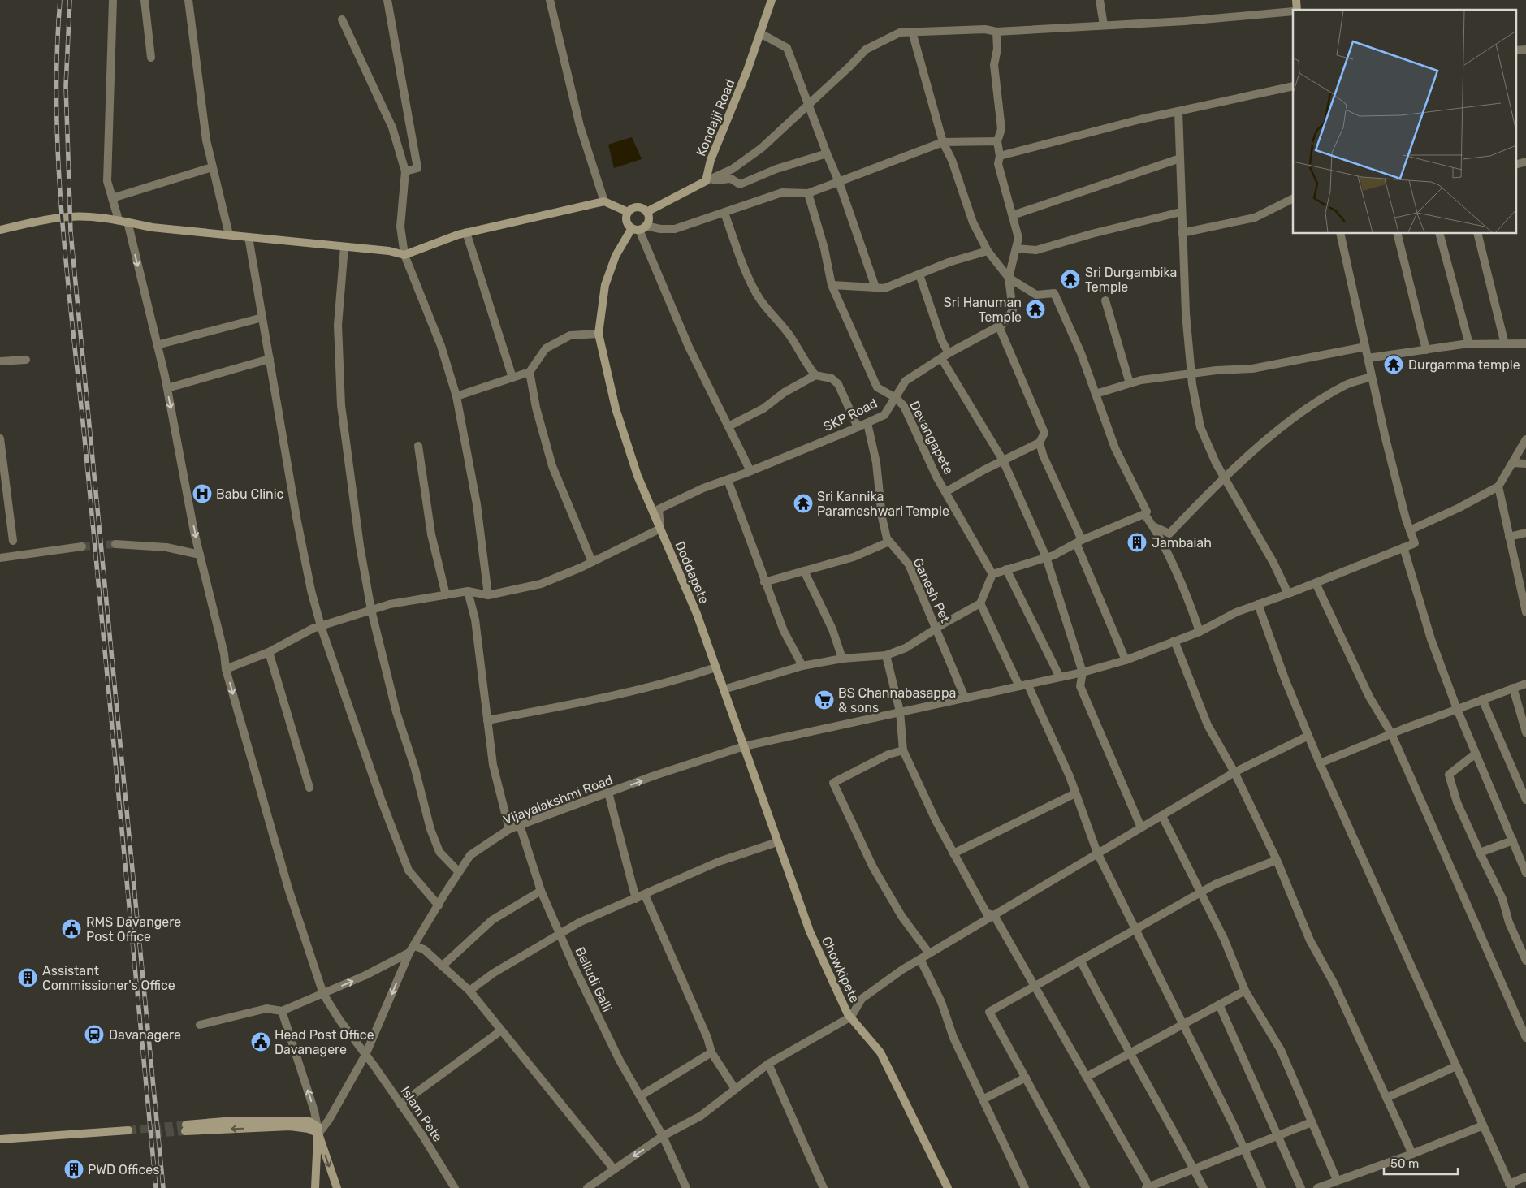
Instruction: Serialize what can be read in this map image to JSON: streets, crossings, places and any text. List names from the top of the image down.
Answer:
{
  "streets": {
    "street": [
      "Kondajji Road",
      "SKP Road",
      "Devangapete",
      "Doddapete",
      "Ganesh Pet",
      "Vijayalakshmi Road",
      "Chowkipete",
      "Belludi Galli",
      "Islam Pete"
    ]
  },
  "crossings": [
    ["SKP Road", "Devangapete"],
    ["SKP Road", "Doddapete"],
    ["SKP Road", "Ganesh Pet"],
    ["Doddapete", "Vijayalakshmi Road"],
    ["Doddapete", "Chowkipete"],
    ["Ganesh Pet", "Vijayalakshmi Road"],
    ["Vijayalakshmi Road", "Chowkipete"],
    ["Vijayalakshmi Road", "Belludi Galli"],
    ["Vijayalakshmi Road", "Islam Pete"]
  ],
  "one_way": ["Islam Pete"],
  "places": {
    "temple": [
      "Sri Durgambika Temple",
      "Sri Hanuman Temple",
      "Durgamma temple",
      "Sri Kannika Parameshwari Temple"
    ],
    "hospital": ["Babu Clinic"],
    "building": ["Jambaiah", "Assistant Commissioner's Office", "PWD Offices"],
    "supermarket": ["BS Channabasappa & sons"],
    "public building": ["RMS Davangere Post Office", "Head Post Office Davanagere"],
    "station": ["Davanagere"]
  },
  "scale_bar": "50 m"
}
